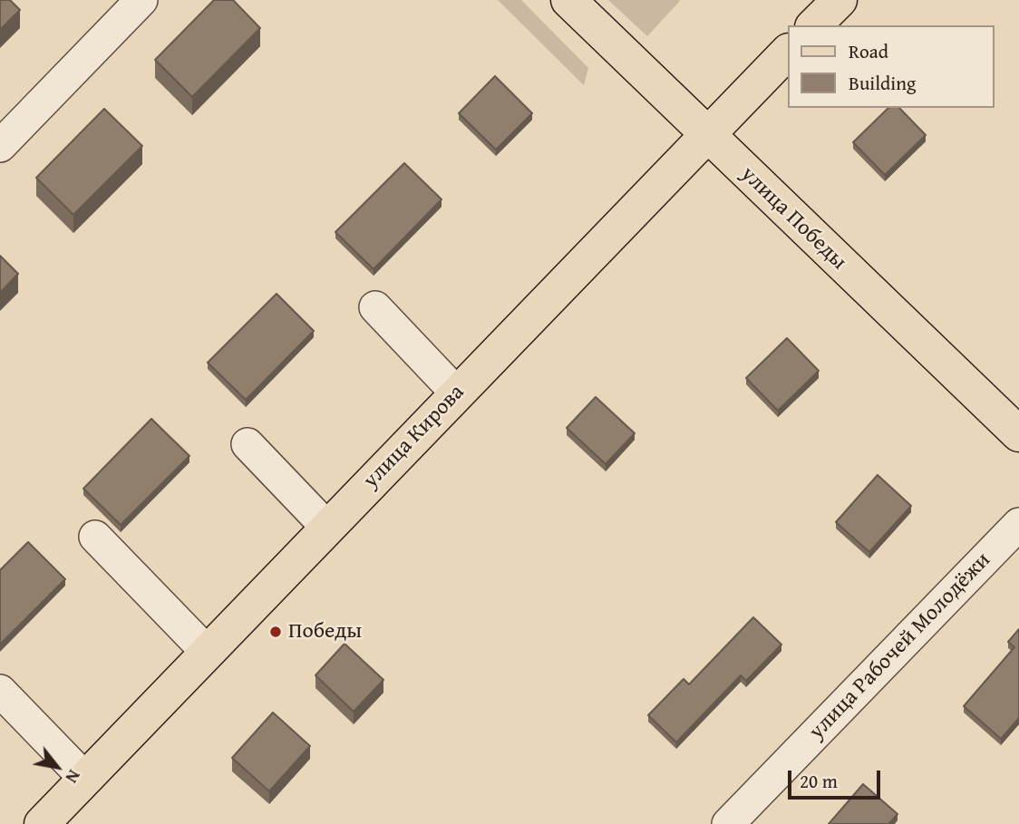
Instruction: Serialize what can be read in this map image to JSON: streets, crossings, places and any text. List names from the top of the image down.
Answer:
{
  "streets": {
    "main road": ["улица Победы", "улица Кирова"],
    "street": ["улица Рабочей Молодёжи"]
  },
  "crossings": [
    ["улица Победы", "улица Кирова"]
  ],
  "places": ["Победы"],
  "legend": ["Road", "Building"],
  "scale_bar": "20 m",
  "north": "bottom right"
}
